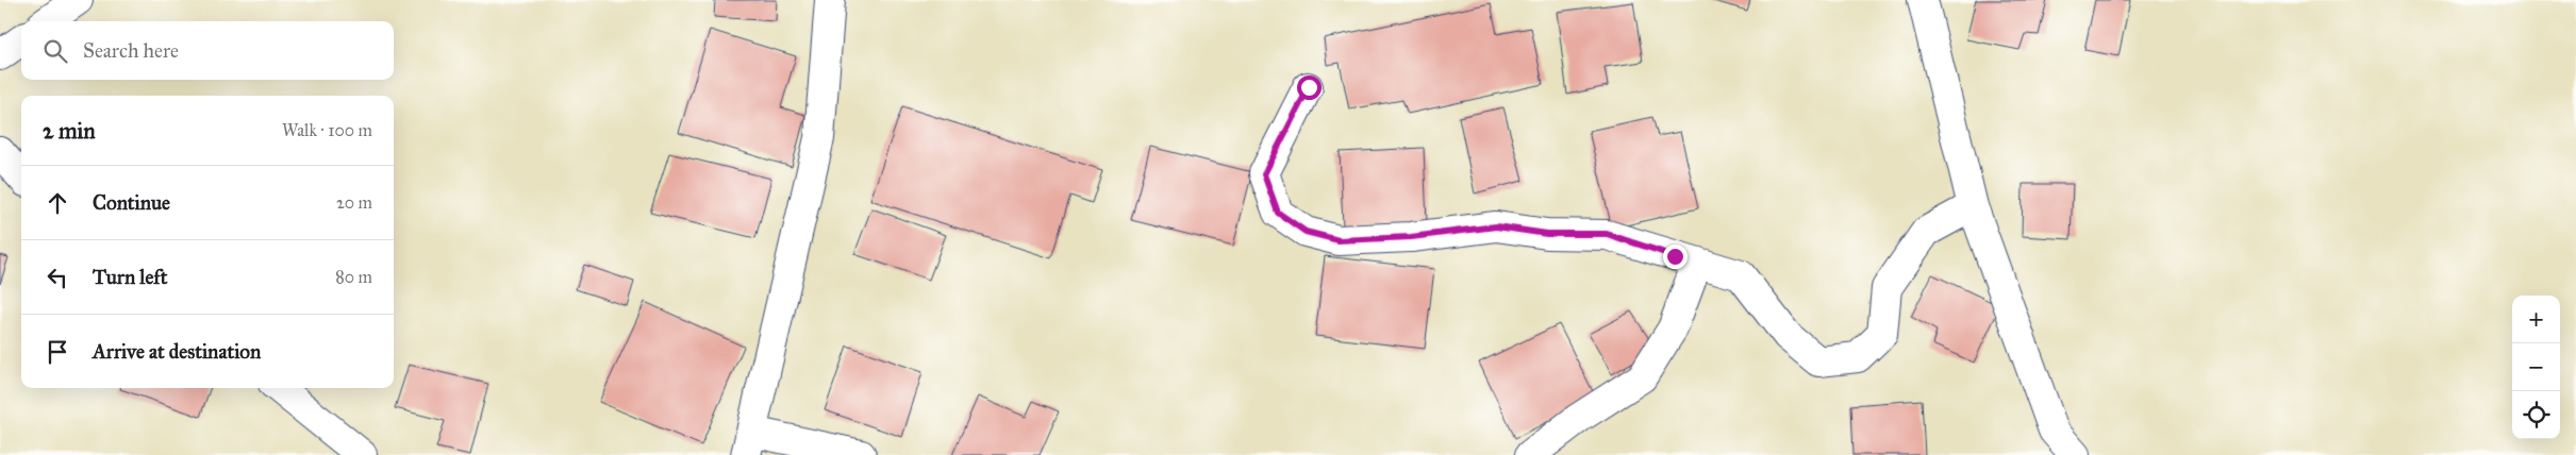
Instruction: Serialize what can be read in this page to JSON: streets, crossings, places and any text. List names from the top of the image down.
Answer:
{
  "page": {
    "search": "Search here",
    "heading": ["2 min", "Walk · 100 m"],
    "list": [
      ["Continue", "20 m"],
      ["Turn left", "80 m"],
      "Arrive at destination"
    ],
    "map_buttons": ["+", "−"]
  }
}
